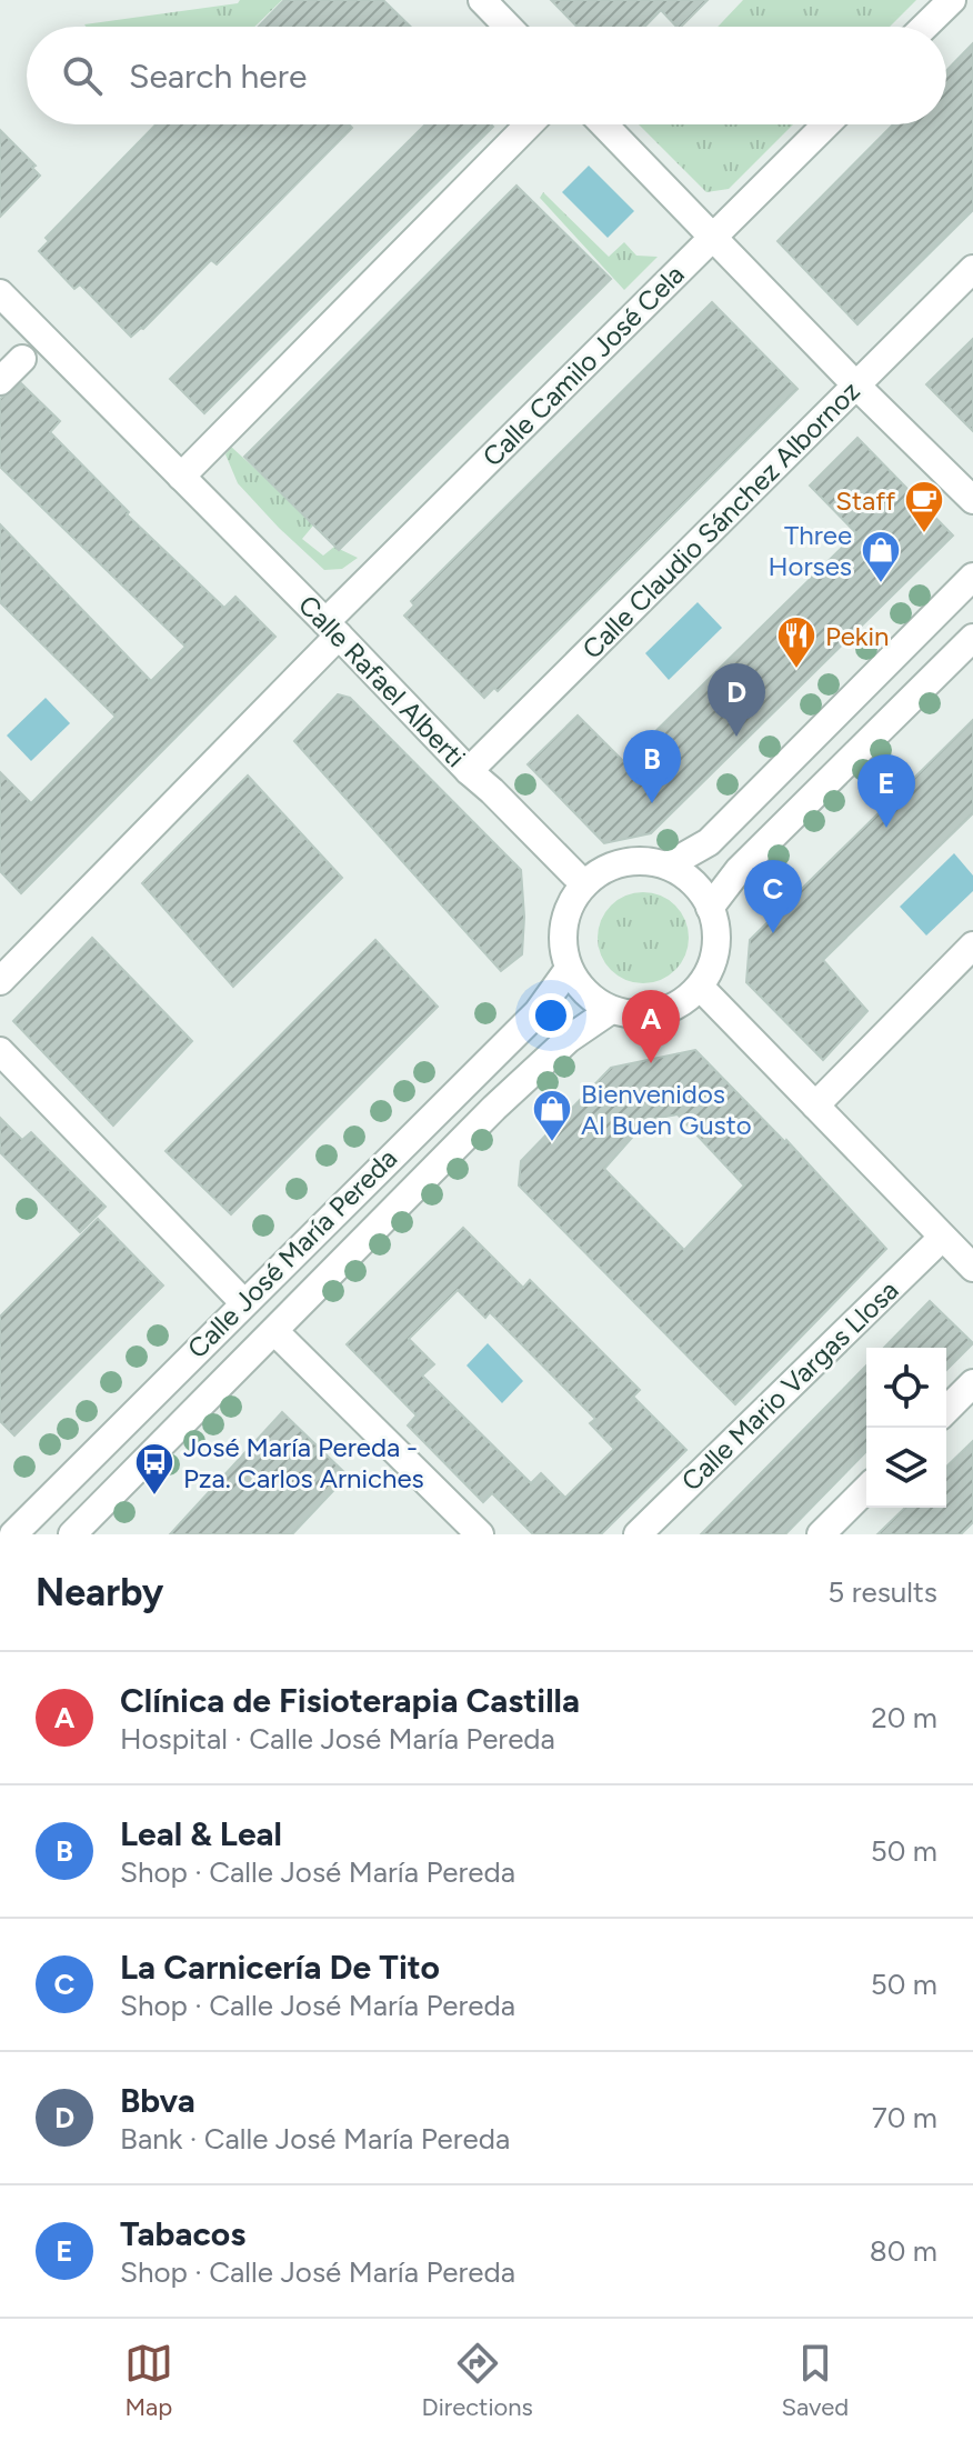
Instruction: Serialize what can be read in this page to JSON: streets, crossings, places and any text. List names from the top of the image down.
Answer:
{
  "streets": {
    "street": [
      "Calle Camilo José Cela",
      "Calle Claudio Sánchez Albornoz",
      "Calle Rafael Alberti",
      "Calle José María Pereda",
      "Calle Mario Vargas Llosa"
    ]
  },
  "crossings": [
    ["Calle Camilo José Cela", "Calle Rafael Alberti"],
    ["Calle Claudio Sánchez Albornoz", "Calle Rafael Alberti"],
    ["Calle Rafael Alberti", "Calle José María Pereda"]
  ],
  "places": {
    "cafe": ["Staff"],
    "shop": ["Three Horses", "Bienvenidos Al Buen Gusto"],
    "restaurant": ["Pekin"],
    "bus stop": ["José María Pereda - Pza. Carlos Arniches"]
  },
  "page": {
    "search": "Search here",
    "pins": [
      "D",
      "B",
      "E",
      "C",
      "A"
    ],
    "heading": ["Nearby", "5 results"],
    "list": [
      {
        "mark": "A",
        "name": "Clínica de Fisioterapia Castilla",
        "note": "Hospital · Calle José María Pereda",
        "value": "20 m"
      },
      {
        "mark": "B",
        "name": "Leal & Leal",
        "note": "Shop · Calle José María Pereda",
        "value": "50 m"
      },
      {
        "mark": "C",
        "name": "La Carnicería De Tito",
        "note": "Shop · Calle José María Pereda",
        "value": "50 m"
      },
      {
        "mark": "D",
        "name": "Bbva",
        "note": "Bank · Calle José María Pereda",
        "value": "70 m"
      },
      {
        "mark": "E",
        "name": "Tabacos",
        "note": "Shop · Calle José María Pereda",
        "value": "80 m"
      }
    ],
    "nav": ["Map", "Directions", "Saved"]
  }
}
